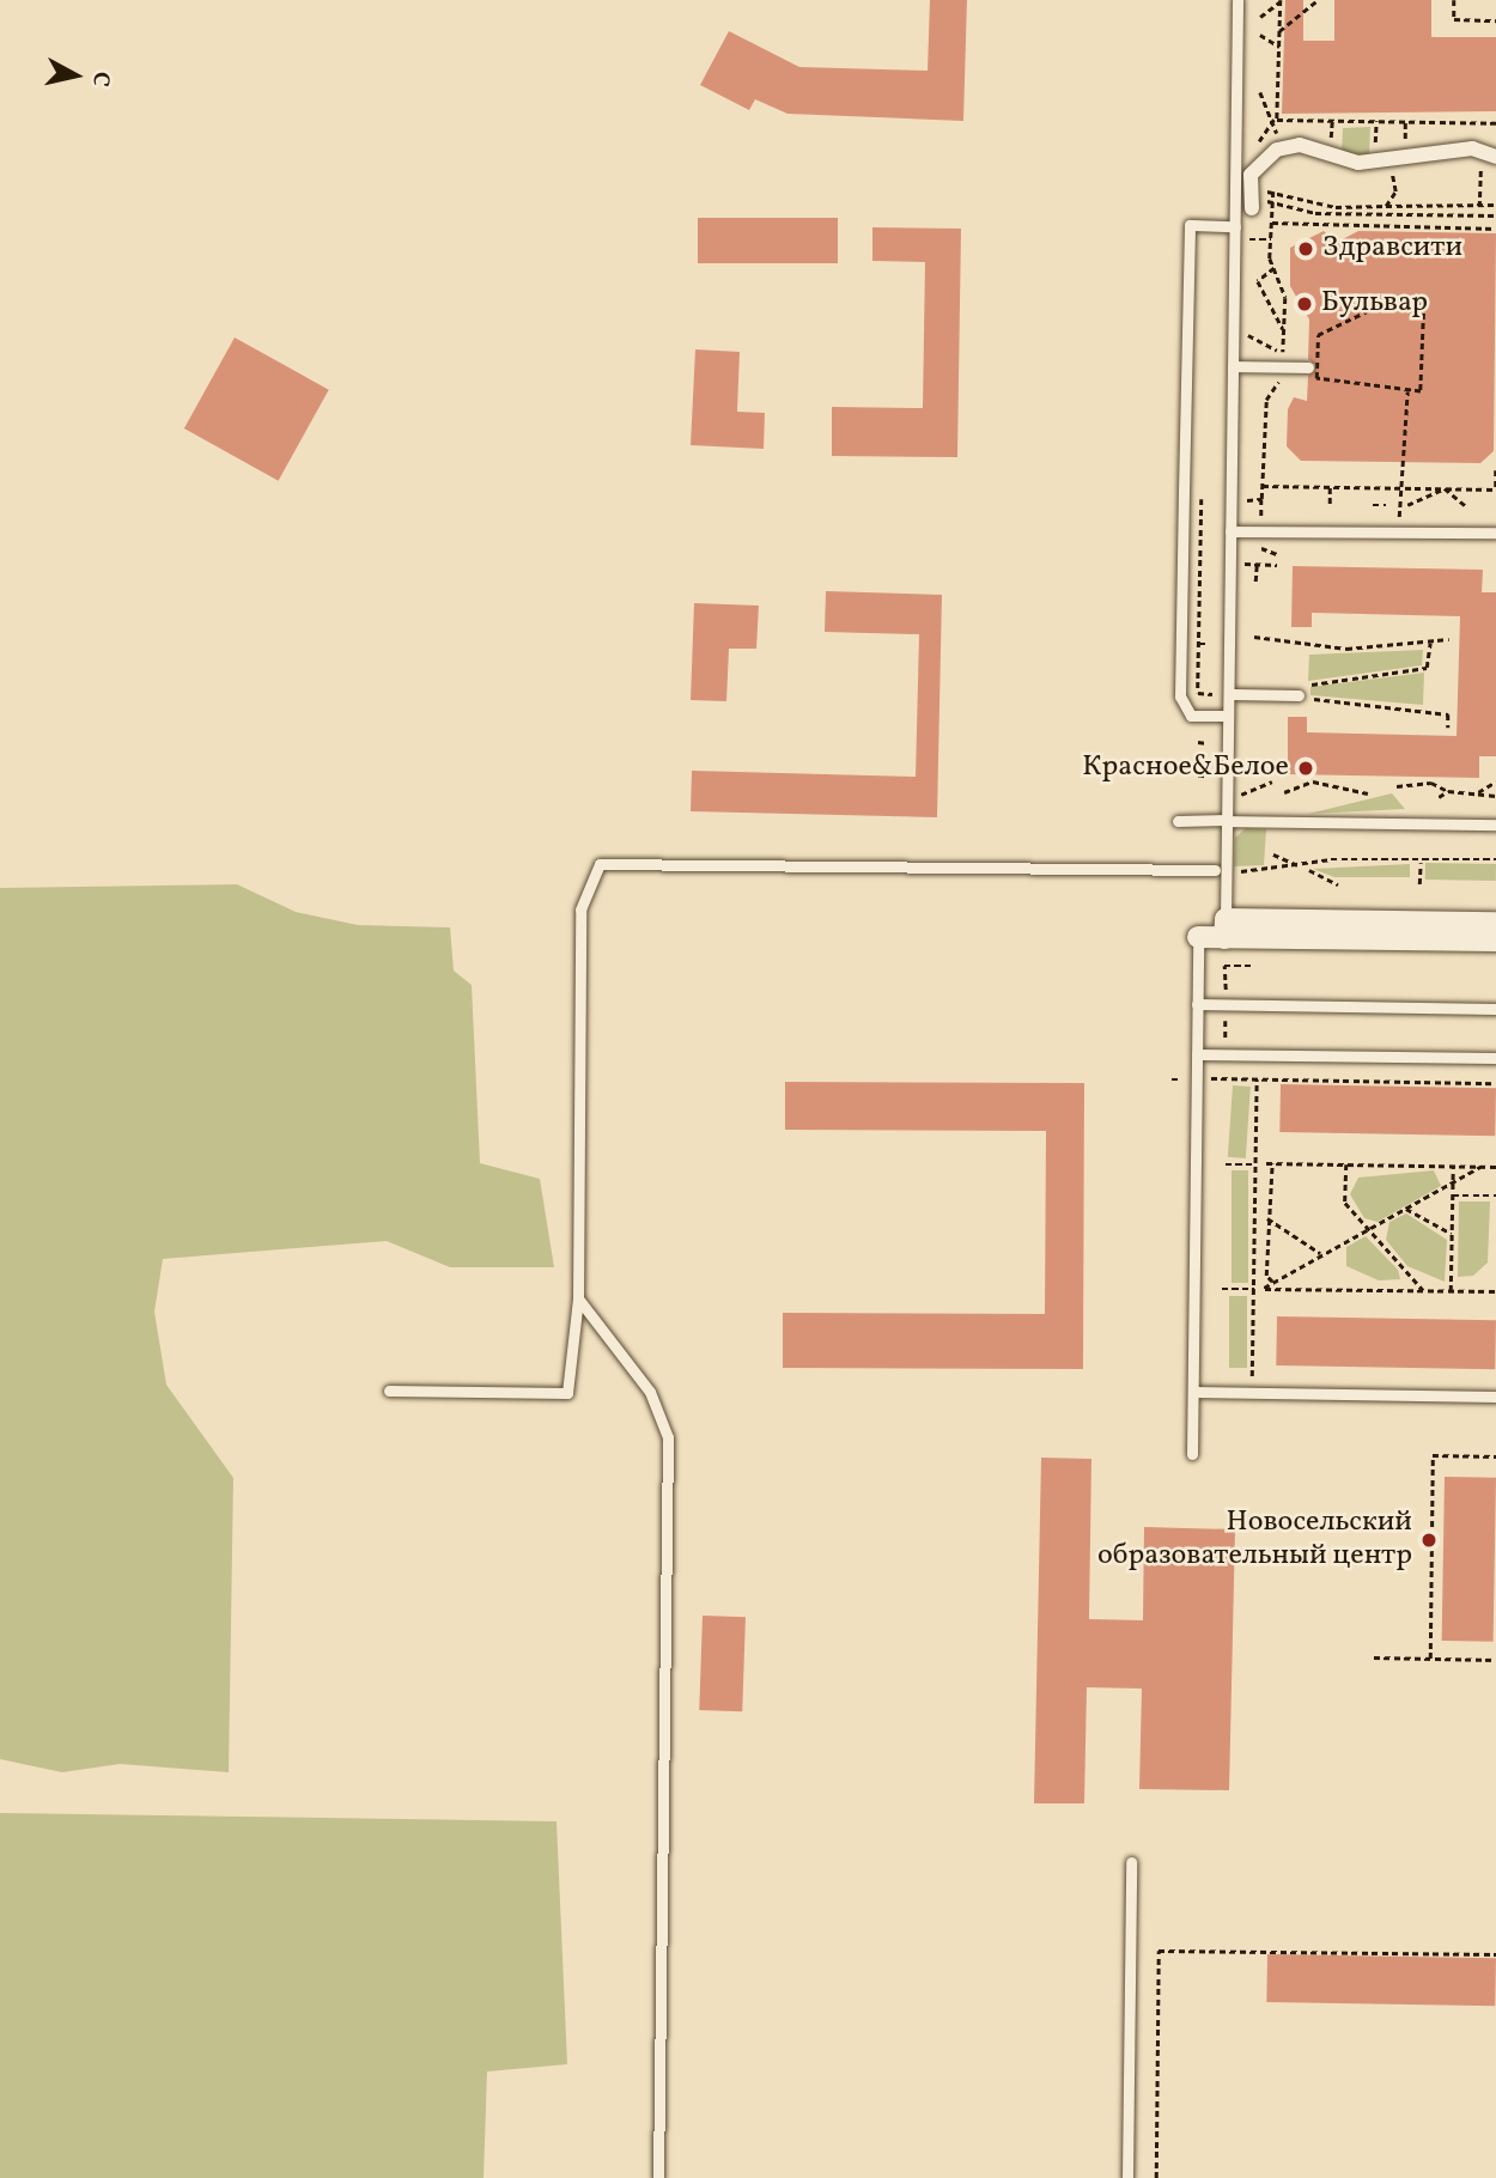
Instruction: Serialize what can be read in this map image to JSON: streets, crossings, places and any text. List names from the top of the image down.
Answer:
{
  "places": [
    "Здравсити",
    "Бульвар",
    "Красное&Белое",
    "Новосельский образовательный центр"
  ],
  "north": "right"
}
